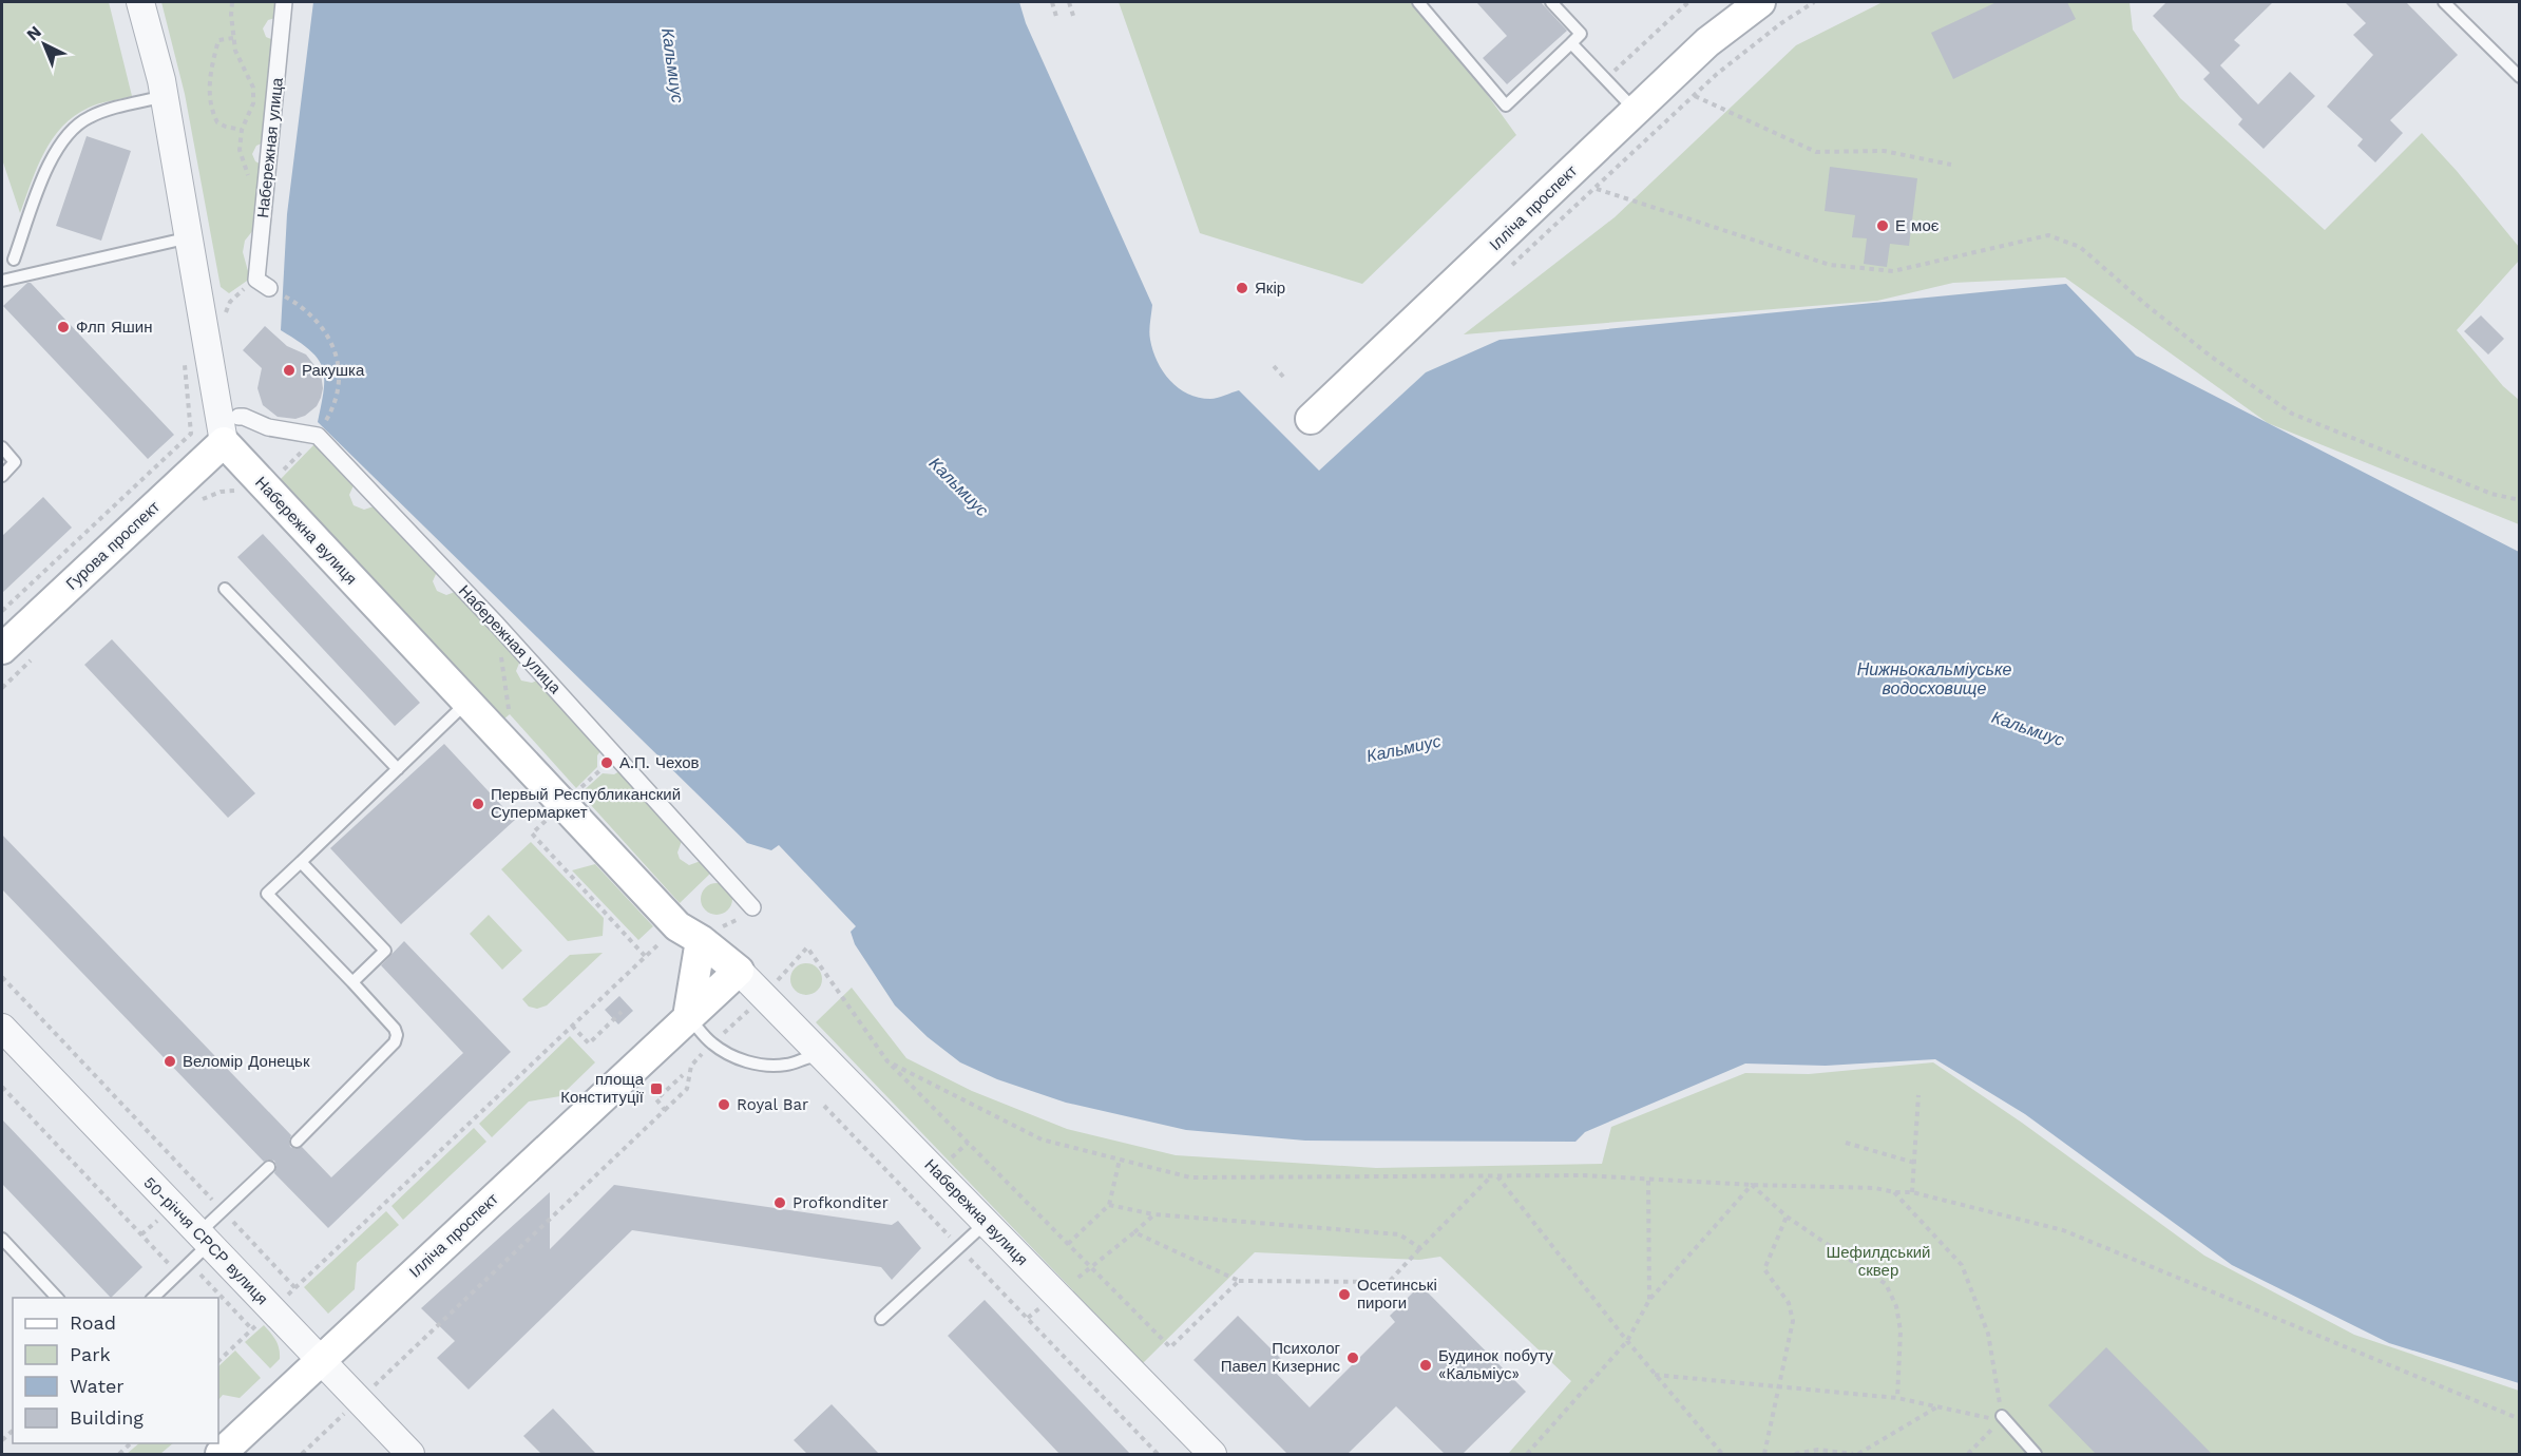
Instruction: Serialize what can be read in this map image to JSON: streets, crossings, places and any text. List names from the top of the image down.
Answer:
{
  "streets": {
    "main road": ["Ілліча проспект", "Набережна вулиця", "Гурова проспект"],
    "street": ["Набережная улица", "50-річчя СРСР вулиця"]
  },
  "crossings": [
    ["Ілліча проспект", "Набережна вулиця"],
    ["Ілліча проспект", "50-річчя СРСР вулиця"],
    ["Набережна вулиця", "Гурова проспект"]
  ],
  "water": ["Кальмиус", "Нижньокальміуське водосховище"],
  "parks": ["Шефилдський сквер"],
  "places": {
    "other": [
      "Е моє",
      "Якір",
      "Флп Яшин",
      "Ракушка",
      "А.П. Чехов",
      "Первый Республиканский Супермаркет",
      "Веломір Донецьк",
      "Royal Bar",
      "Profkonditer",
      "Осетинські пироги",
      "Психолог Павел Кизернис",
      "Будинок побуту «Кальміус»"
    ],
    "transit": ["площа Конституції"]
  },
  "legend": [
    "Road",
    "Park",
    "Water",
    "Building"
  ],
  "north": "top left"
}
